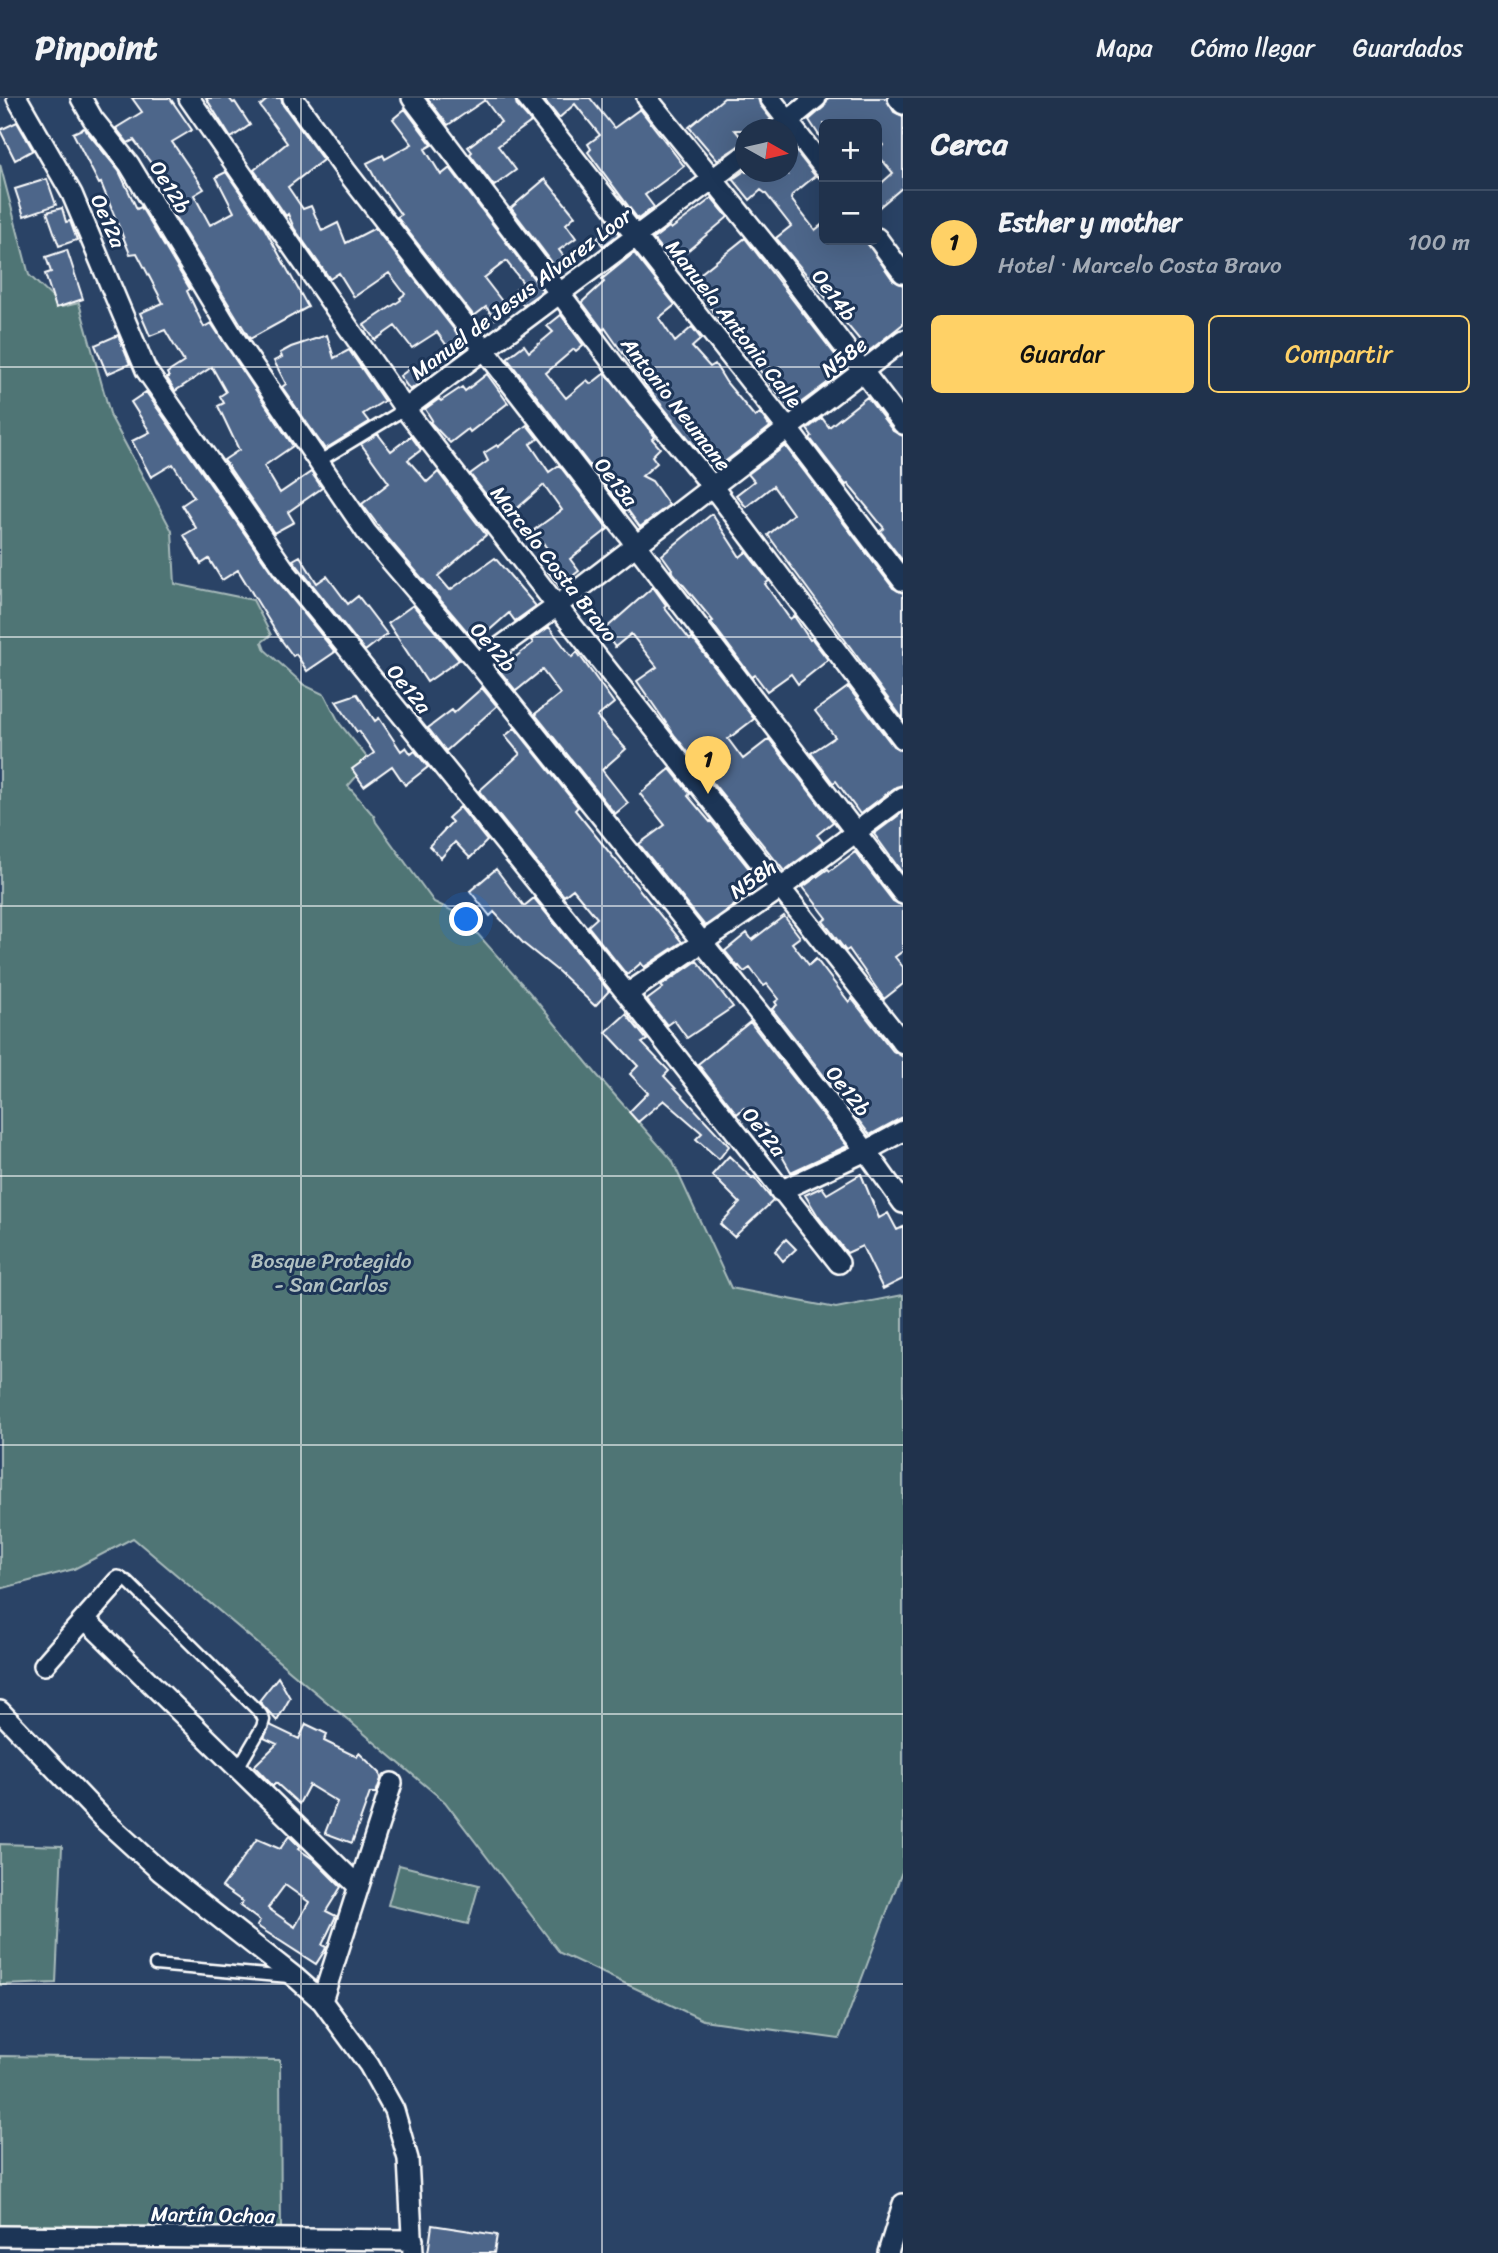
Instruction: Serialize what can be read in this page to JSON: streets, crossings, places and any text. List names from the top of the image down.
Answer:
{
  "streets": {
    "street": [
      "Oe12b",
      "Oe12a",
      "Manuel de Jesus Alvarez Loor",
      "Oe14b",
      "Manuela Antonia Calle",
      "N58e",
      "Antonio Neumane",
      "Oe13a",
      "Marcelo Costa Bravo",
      "N58h",
      "Martín Ochoa"
    ]
  },
  "crossings": [
    ["Oe12b", "Manuel de Jesus Alvarez Loor"],
    ["Oe12b", "N58e"],
    ["Oe12b", "N58h"],
    ["Oe12a", "N58h"],
    ["Manuel de Jesus Alvarez Loor", "Oe14b"],
    ["Manuel de Jesus Alvarez Loor", "Manuela Antonia Calle"],
    ["Manuel de Jesus Alvarez Loor", "Antonio Neumane"],
    ["Manuel de Jesus Alvarez Loor", "Oe13a"],
    ["Manuel de Jesus Alvarez Loor", "Marcelo Costa Bravo"],
    ["Oe14b", "N58e"],
    ["Manuela Antonia Calle", "N58e"],
    ["N58e", "Antonio Neumane"],
    ["N58e", "Oe13a"],
    ["N58e", "Marcelo Costa Bravo"],
    ["Oe13a", "N58h"],
    ["Marcelo Costa Bravo", "N58h"]
  ],
  "parks": ["Bosque Protegido - San Carlos"],
  "north": "right",
  "page": {
    "header": "Pinpoint",
    "nav": ["Mapa", "Cómo llegar", "Guardados"],
    "heading": "Cerca",
    "map_buttons": ["+", "−"],
    "list": [
      {
        "mark": "1",
        "name": "Esther y mother",
        "note": "Hotel · Marcelo Costa Bravo",
        "value": "100 m"
      }
    ],
    "buttons": ["Guardar", "Compartir"],
    "pins": "1"
  }
}
